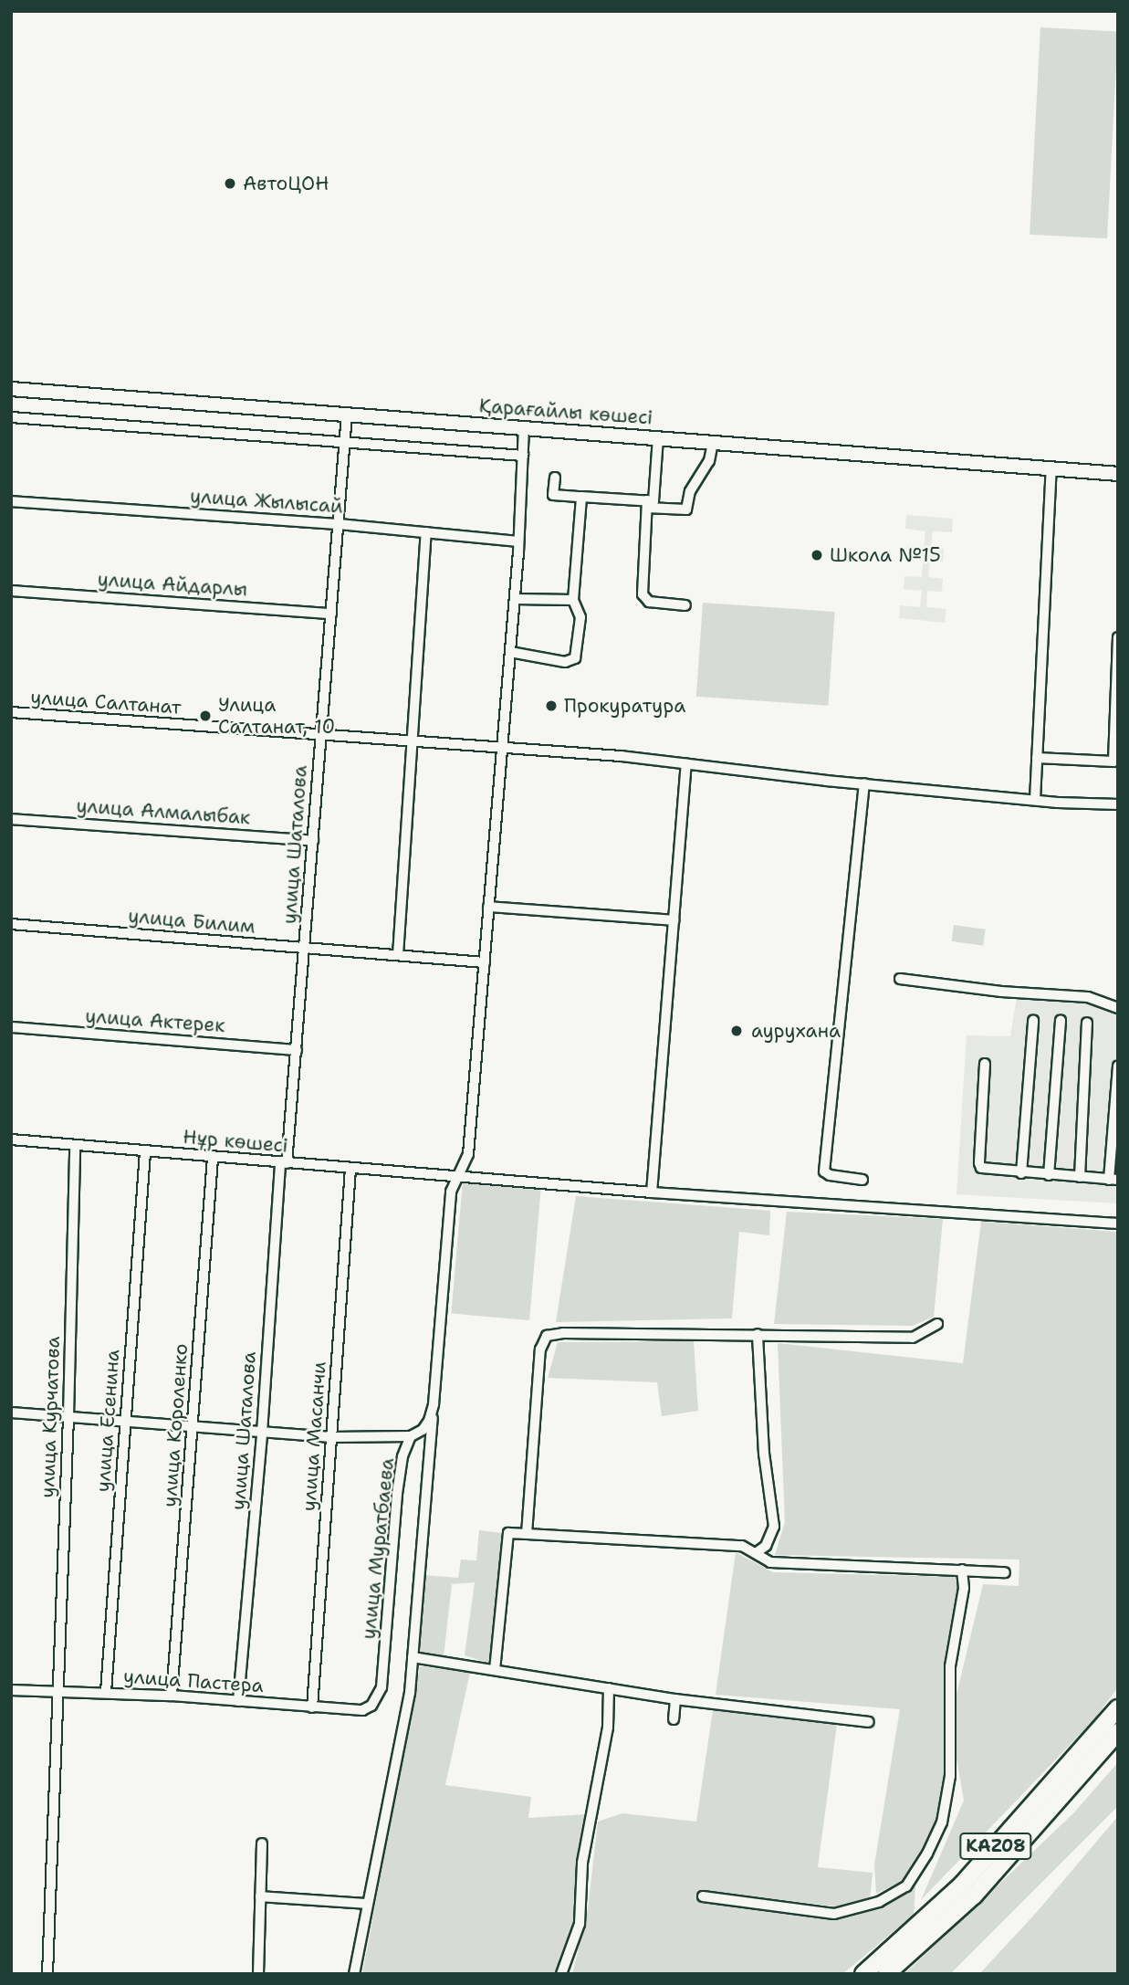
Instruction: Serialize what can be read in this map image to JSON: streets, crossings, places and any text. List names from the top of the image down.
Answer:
{
  "streets": {
    "highway": ["KAZ08"],
    "street": [
      "Қарағайлы көшесі",
      "улица Жылысай",
      "улица Айдарлы",
      "улица Салтанат",
      "улица Алмалыбак",
      "улица Шаталова",
      "улица Билим",
      "улица Актерек",
      "Нұр көшесі",
      "улица Курчатова",
      "улица Есенина",
      "улица Короленко",
      "улица Масанчи",
      "улица Муратбаева",
      "улица Пастера"
    ]
  },
  "crossings": [
    ["Қарағайлы көшесі", "улица Шаталова"],
    ["Қарағайлы көшесі", "улица Муратбаева"],
    ["улица Жылысай", "улица Шаталова"],
    ["улица Жылысай", "улица Муратбаева"],
    ["улица Айдарлы", "улица Шаталова"],
    ["улица Салтанат", "улица Шаталова"],
    ["улица Салтанат", "улица Муратбаева"],
    ["улица Алмалыбак", "улица Шаталова"],
    ["улица Шаталова", "улица Билим"],
    ["улица Шаталова", "улица Актерек"],
    ["улица Шаталова", "Нұр көшесі"],
    ["улица Шаталова", "улица Пастера"],
    ["улица Билим", "улица Муратбаева"],
    ["Нұр көшесі", "улица Курчатова"],
    ["Нұр көшесі", "улица Есенина"],
    ["Нұр көшесі", "улица Короленко"],
    ["Нұр көшесі", "улица Масанчи"],
    ["Нұр көшесі", "улица Муратбаева"],
    ["улица Курчатова", "улица Пастера"],
    ["улица Есенина", "улица Пастера"],
    ["улица Короленко", "улица Пастера"],
    ["улица Масанчи", "улица Пастера"],
    ["улица Муратбаева", "улица Пастера"]
  ],
  "places": [
    "АвтоЦОН",
    "Школа №15",
    "Прокуратура",
    "Улица Салтанат, 10",
    "аурухана"
  ]
}
